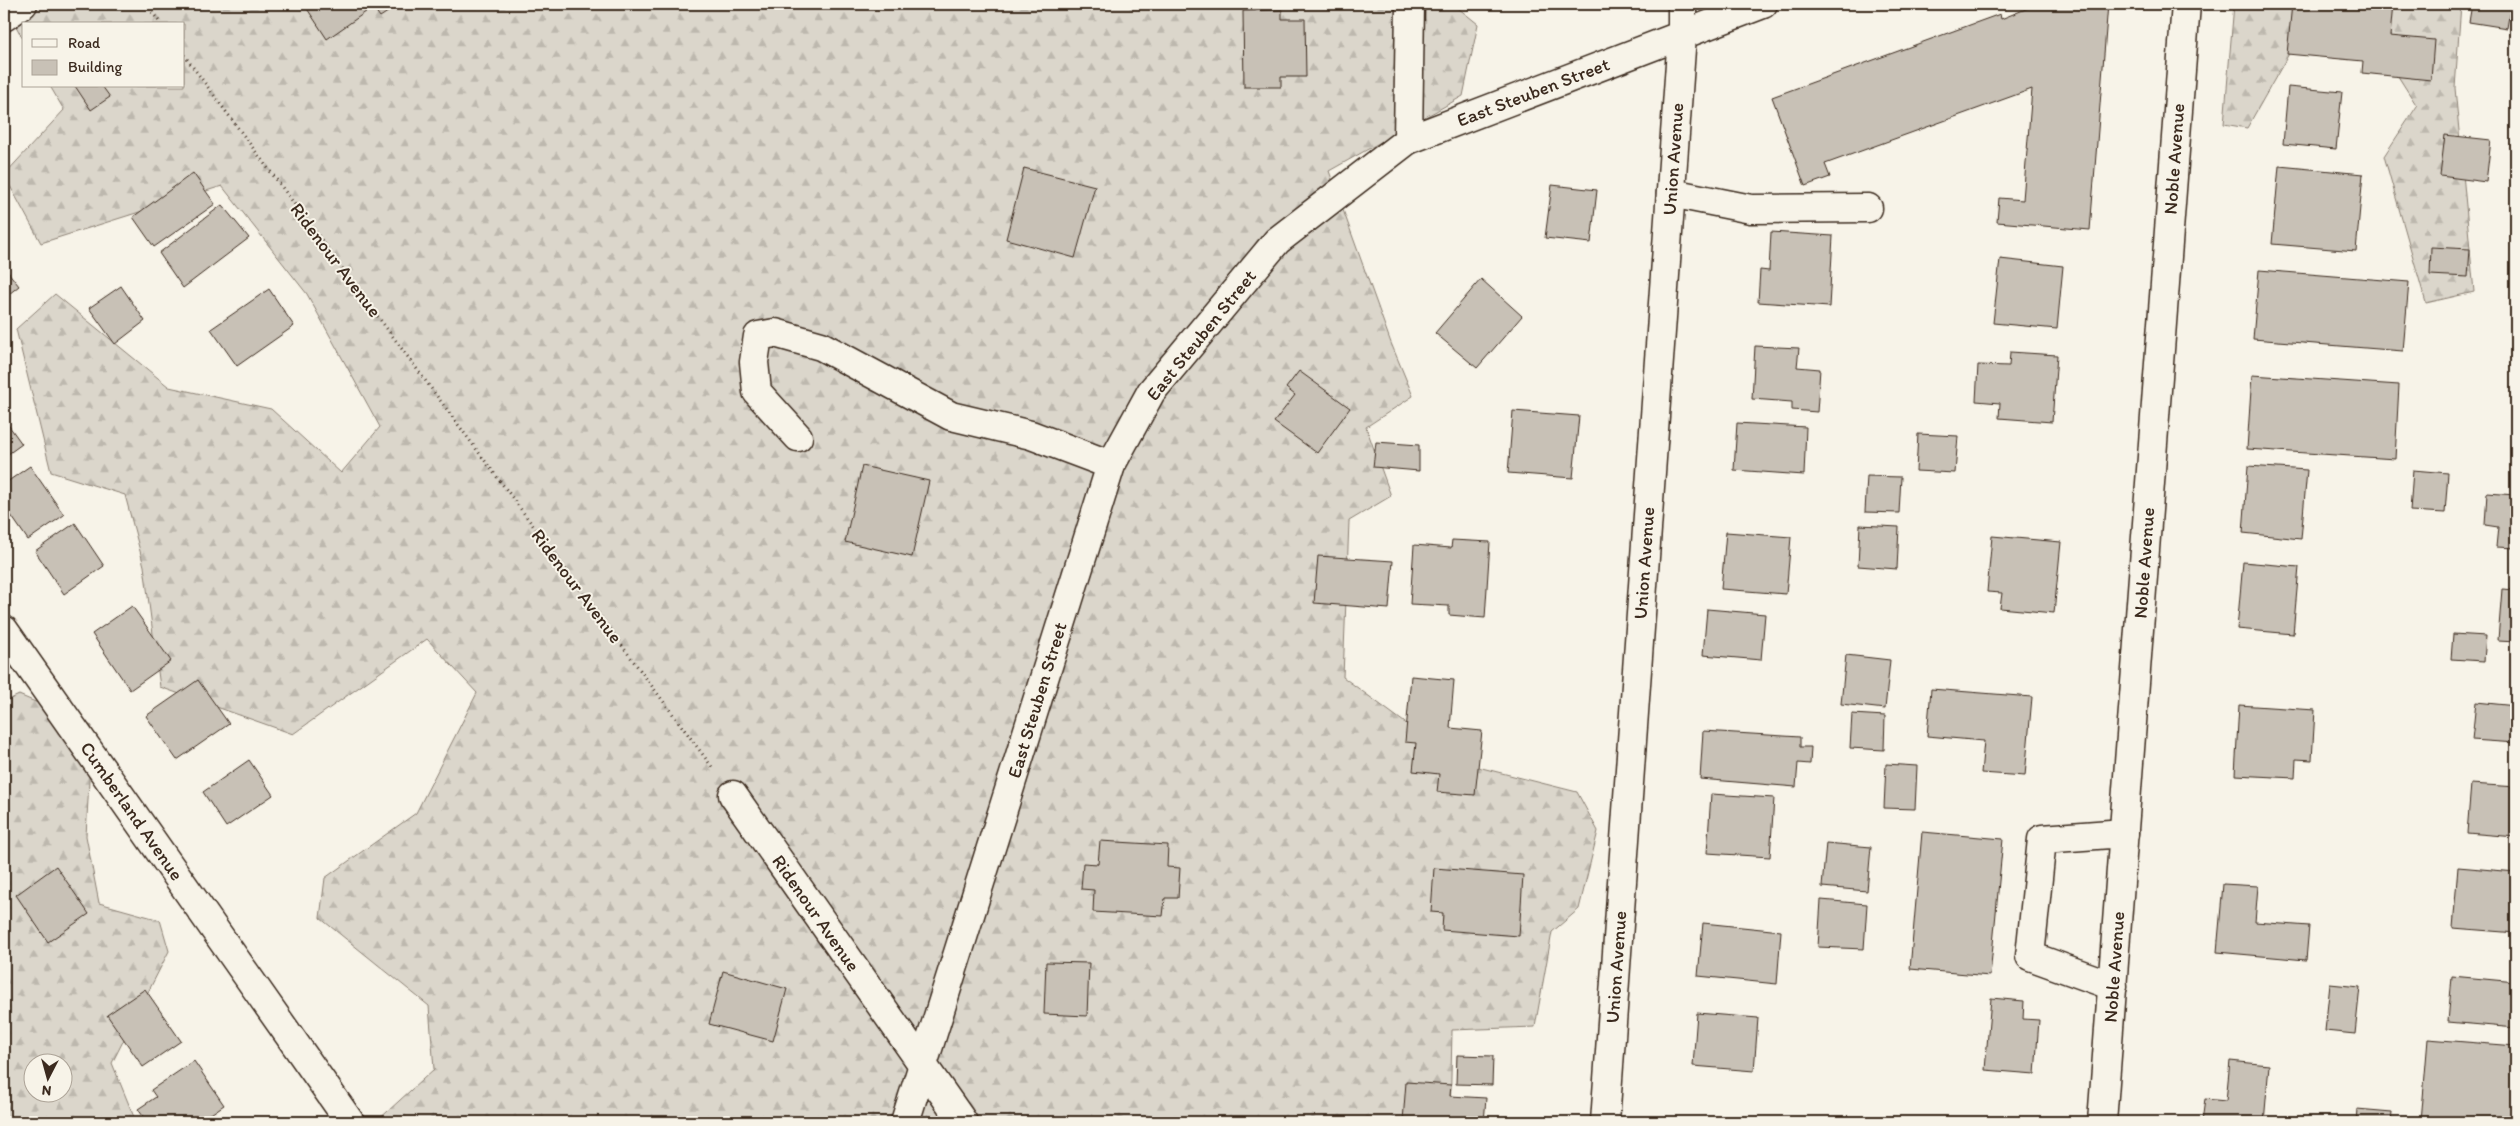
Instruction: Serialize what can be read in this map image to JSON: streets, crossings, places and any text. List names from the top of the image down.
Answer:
{
  "streets": {
    "main road": [
      "East Steuben Street",
      "Union Avenue",
      "Noble Avenue",
      "Ridenour Avenue",
      "Cumberland Avenue"
    ]
  },
  "crossings": [
    ["East Steuben Street", "Union Avenue"],
    ["East Steuben Street", "Ridenour Avenue"]
  ],
  "legend": ["Road", "Building"],
  "north": "bottom"
}
